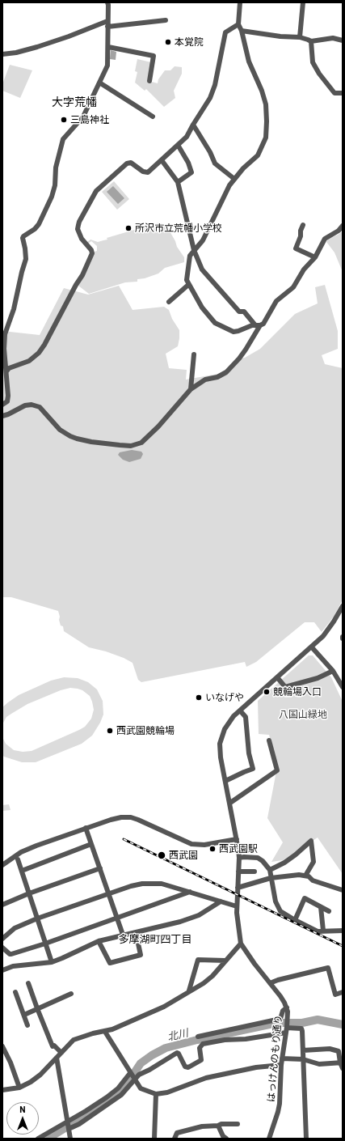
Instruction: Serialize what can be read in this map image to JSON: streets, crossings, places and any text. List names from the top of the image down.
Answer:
{
  "streets": {
    "street": ["はっけんのもり通り"]
  },
  "districts": ["大字荒幡", "多摩湖町四丁目"],
  "water": ["北川"],
  "parks": ["八国山緑地"],
  "places": [
    "本覚院",
    "三島神社",
    "所沢市立荒幡小学校",
    "競輪場入口",
    "いなげや",
    "西武園競輪場",
    "西武園駅",
    "西武園"
  ],
  "north": "top"
}
